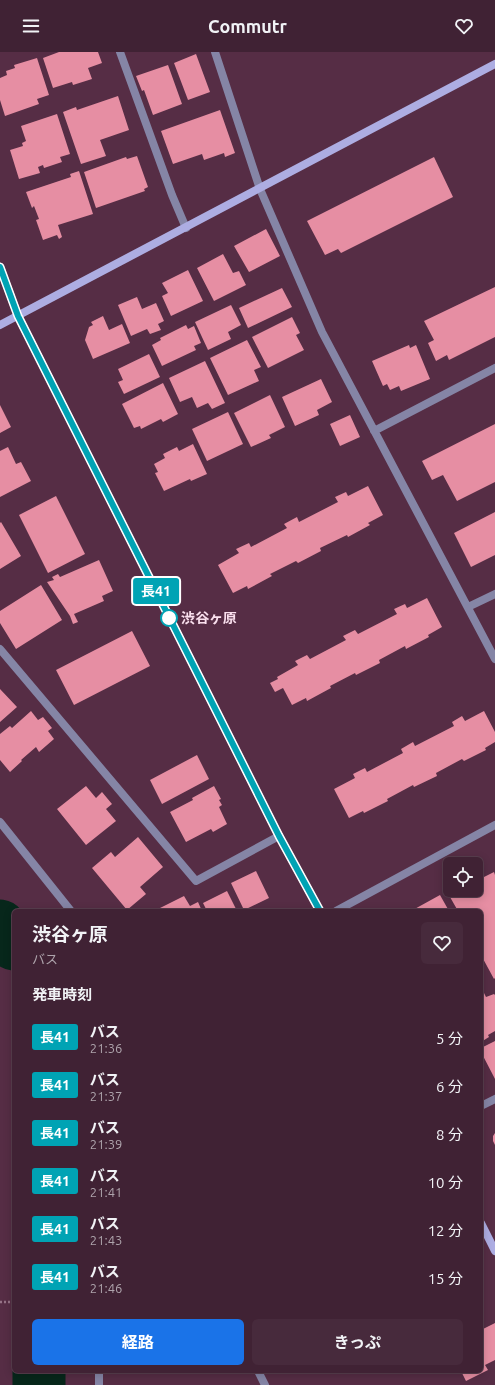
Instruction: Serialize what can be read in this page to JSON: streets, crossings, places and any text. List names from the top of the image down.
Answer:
{
  "places": ["渋谷ヶ原"],
  "lines": ["bus line 長41"],
  "page": {
    "header": "Commutr",
    "on_map": "長41",
    "heading": [
      ["渋谷ヶ原", "バス"],
      "発車時刻"
    ],
    "list": [
      {
        "mark": "長41",
        "name": "バス",
        "note": "21:36",
        "value": "5 分"
      },
      {
        "mark": "長41",
        "name": "バス",
        "note": "21:37",
        "value": "6 分"
      },
      {
        "mark": "長41",
        "name": "バス",
        "note": "21:39",
        "value": "8 分"
      },
      {
        "mark": "長41",
        "name": "バス",
        "note": "21:41",
        "value": "10 分"
      },
      {
        "mark": "長41",
        "name": "バス",
        "note": "21:43",
        "value": "12 分"
      },
      {
        "mark": "長41",
        "name": "バス",
        "note": "21:46",
        "value": "15 分"
      }
    ],
    "buttons": ["経路", "きっぷ"]
  }
}
